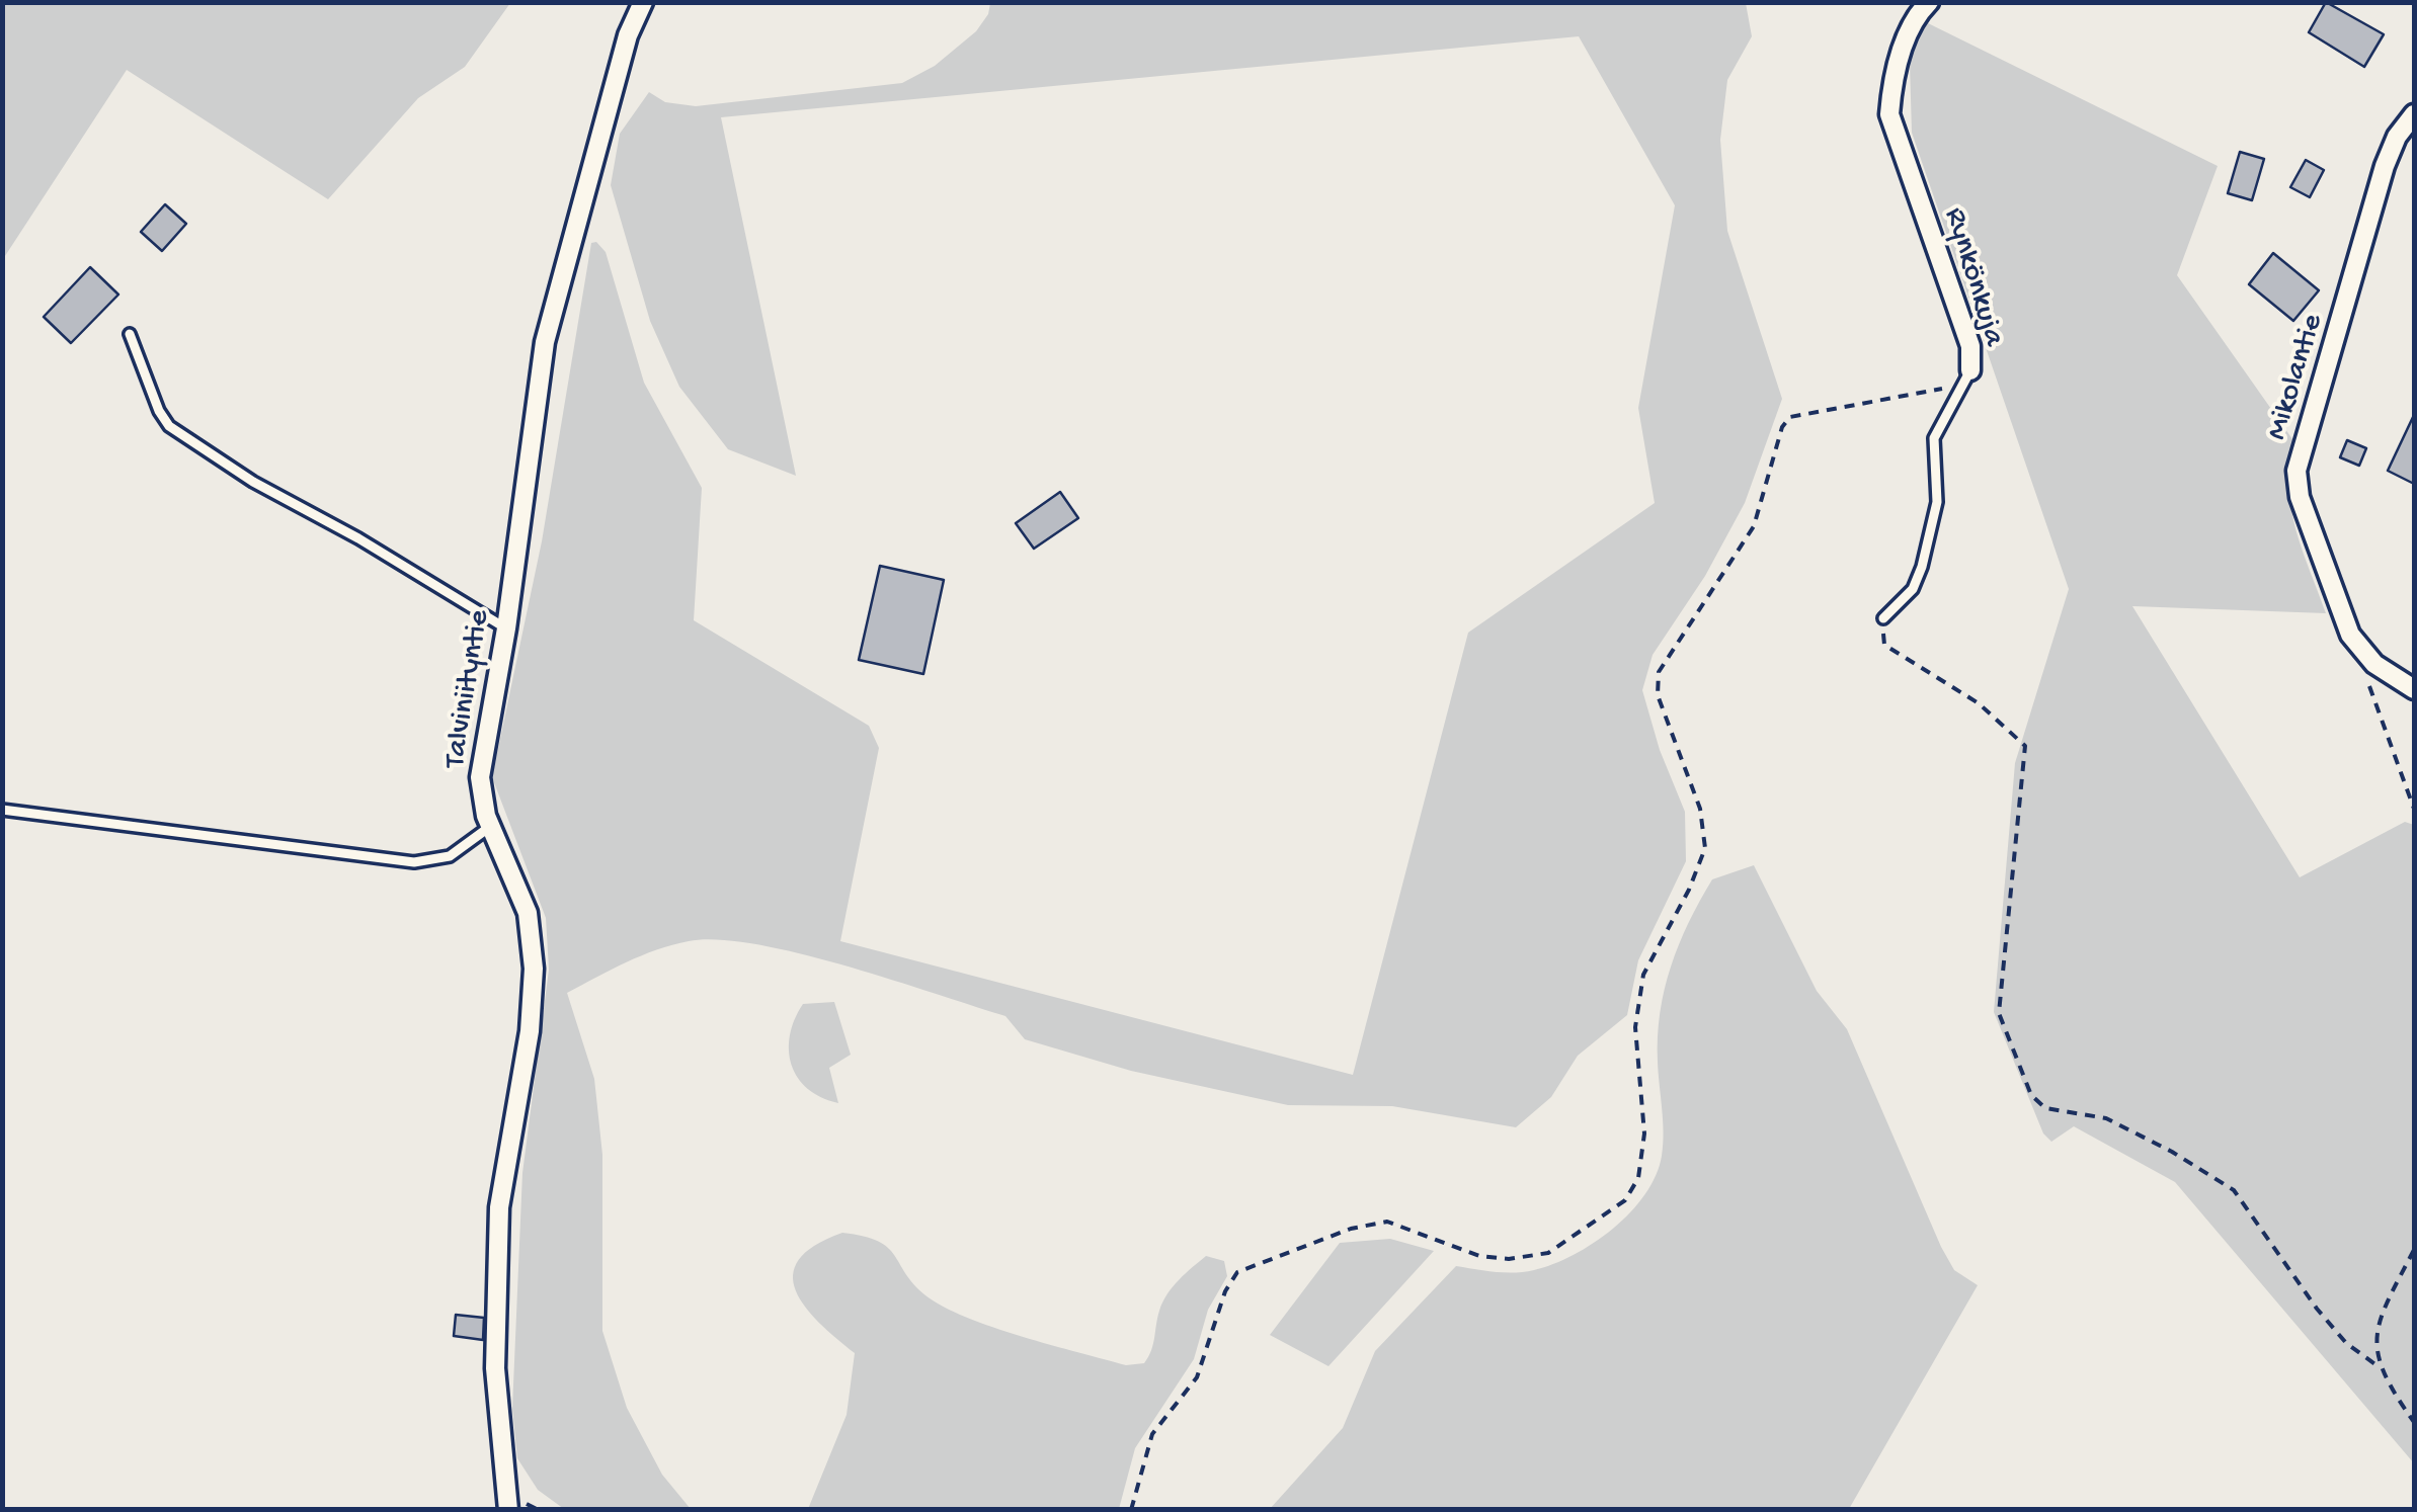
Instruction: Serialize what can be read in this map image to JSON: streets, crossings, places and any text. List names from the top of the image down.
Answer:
{
  "streets": {
    "street": ["Rynkönkuja", "Mikolantie", "Talviniityntie"]
  }
}
